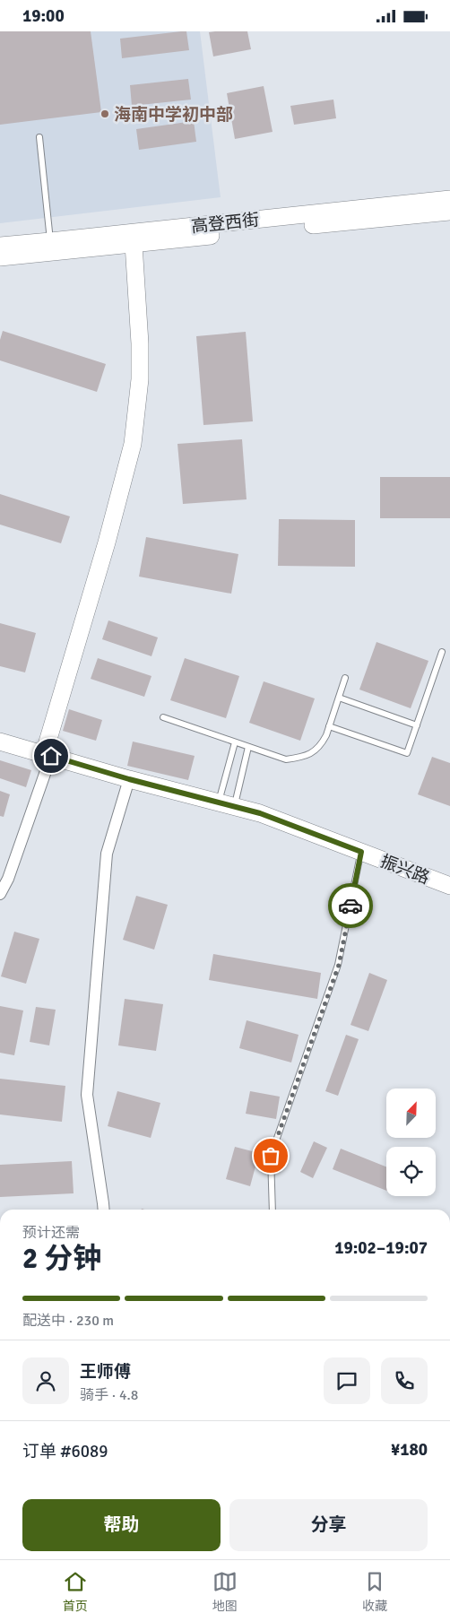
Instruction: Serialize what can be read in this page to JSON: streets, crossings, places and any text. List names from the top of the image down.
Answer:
{
  "streets": {
    "street": ["高登西街", "振兴路"]
  },
  "places": ["海南中学初中部"],
  "north": "top right",
  "page": {
    "status": "19:00",
    "heading": ["2 分钟", "预计还需", "19:02–19:07"],
    "panel": [
      "王师傅",
      "骑手 · 4.8",
      "订单 #6089",
      "¥180"
    ],
    "bar": "配送中 · 230 m",
    "buttons": ["帮助", "分享"],
    "tabs": ["首页", "地图", "收藏"]
  }
}
